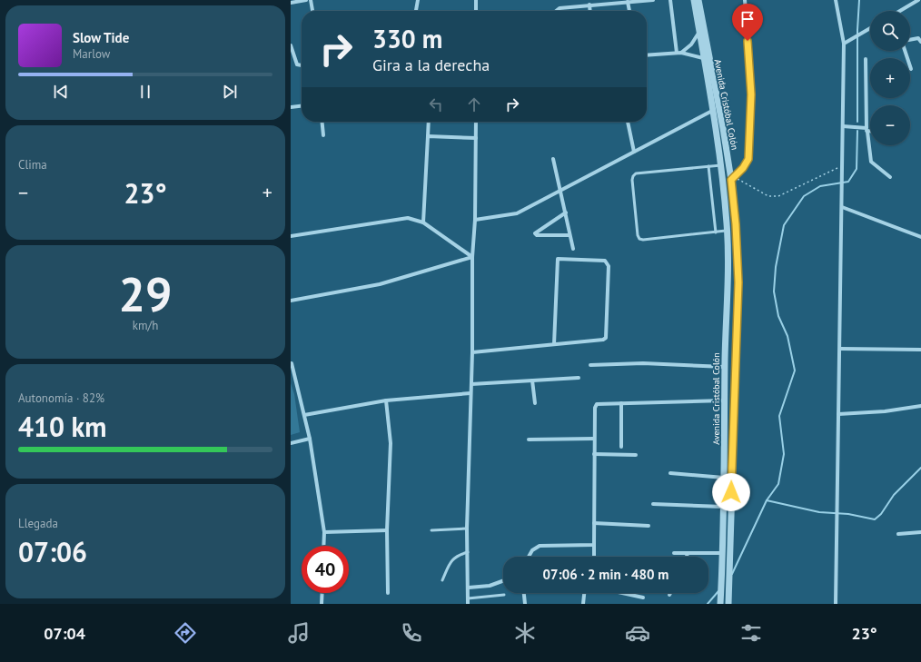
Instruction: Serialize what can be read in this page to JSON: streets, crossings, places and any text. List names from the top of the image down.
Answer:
{
  "streets": {
    "street": ["Avenida Cristóbal Colón"]
  },
  "page": {
    "map_buttons": ["+", "−"],
    "turn": ["330 m", "Gira a la derecha"],
    "song": ["Slow Tide", "Marlow"],
    "tile": [
      "Clima",
      ["29", "km/h"],
      ["Autonomía · 82%", "410 km"],
      ["Llegada", "07:06"]
    ],
    "heat": ["−", "23°", "+"],
    "limit": "40",
    "trip": "07:06 · 2 min · 480 m",
    "tabs": ["07:04", "23°"]
  }
}
